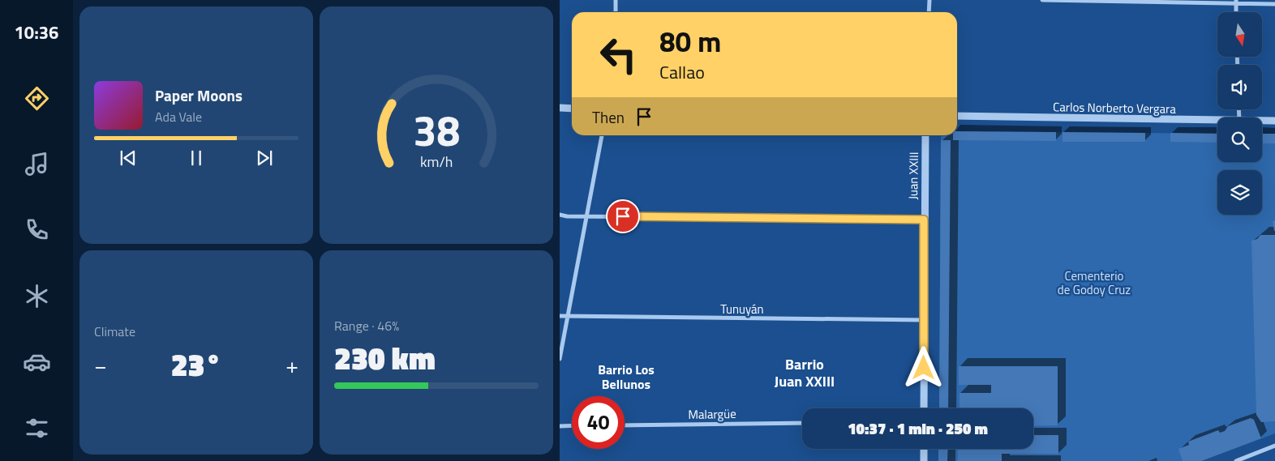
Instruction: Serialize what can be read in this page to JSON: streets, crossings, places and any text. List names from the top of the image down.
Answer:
{
  "streets": {
    "street": [
      "Carlos Norberto Vergara",
      "Juan XXIII",
      "Tunuyán",
      "Malargüe"
    ]
  },
  "crossings": [
    ["Juan XXIII", "Tunuyán"]
  ],
  "districts": ["Barrio Juan XXIII", "Barrio Los Bellunos"],
  "parks": ["Cementerio de Godoy Cruz"],
  "north": "bottom",
  "page": {
    "tabs": "10:36",
    "turn": ["80 m", "Callao"],
    "song": ["Paper Moons", "Ada Vale"],
    "then": "Then",
    "tile": [
      "Climate",
      ["Range · 46%", "230 km"]
    ],
    "heat": ["−", "23°", "+"],
    "limit": "40",
    "trip": "10:37 · 1 min · 250 m",
    "gauge": ["38", "km/h"]
  }
}
